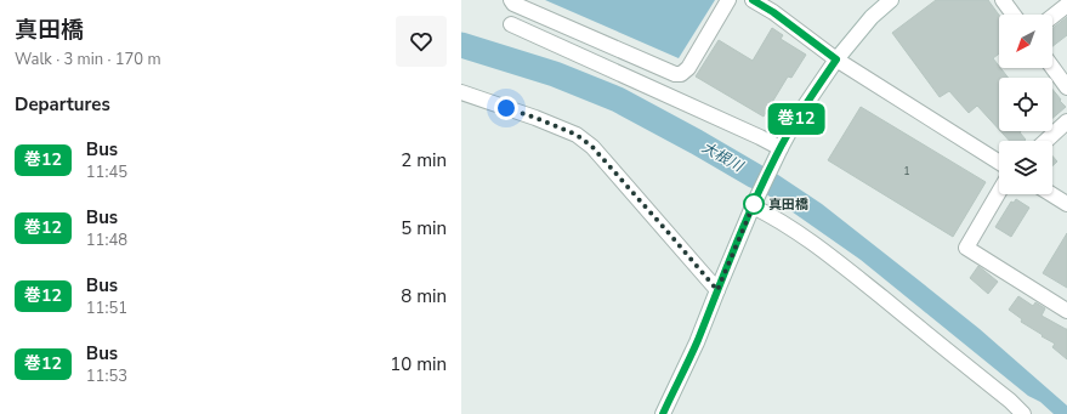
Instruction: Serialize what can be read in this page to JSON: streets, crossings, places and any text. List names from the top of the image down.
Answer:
{
  "water": ["大根川"],
  "places": ["真田橋"],
  "lines": ["bus line 巻12"],
  "house_numbers": ["1"],
  "north": "bottom left",
  "page": {
    "heading": [
      ["真田橋", "Walk · 3 min · 170 m"],
      "Departures"
    ],
    "on_map": "巻12",
    "list": [
      {
        "mark": "巻12",
        "name": "Bus",
        "note": "11:45",
        "value": "2 min"
      },
      {
        "mark": "巻12",
        "name": "Bus",
        "note": "11:48",
        "value": "5 min"
      },
      {
        "mark": "巻12",
        "name": "Bus",
        "note": "11:51",
        "value": "8 min"
      },
      {
        "mark": "巻12",
        "name": "Bus",
        "note": "11:53",
        "value": "10 min"
      }
    ]
  }
}
